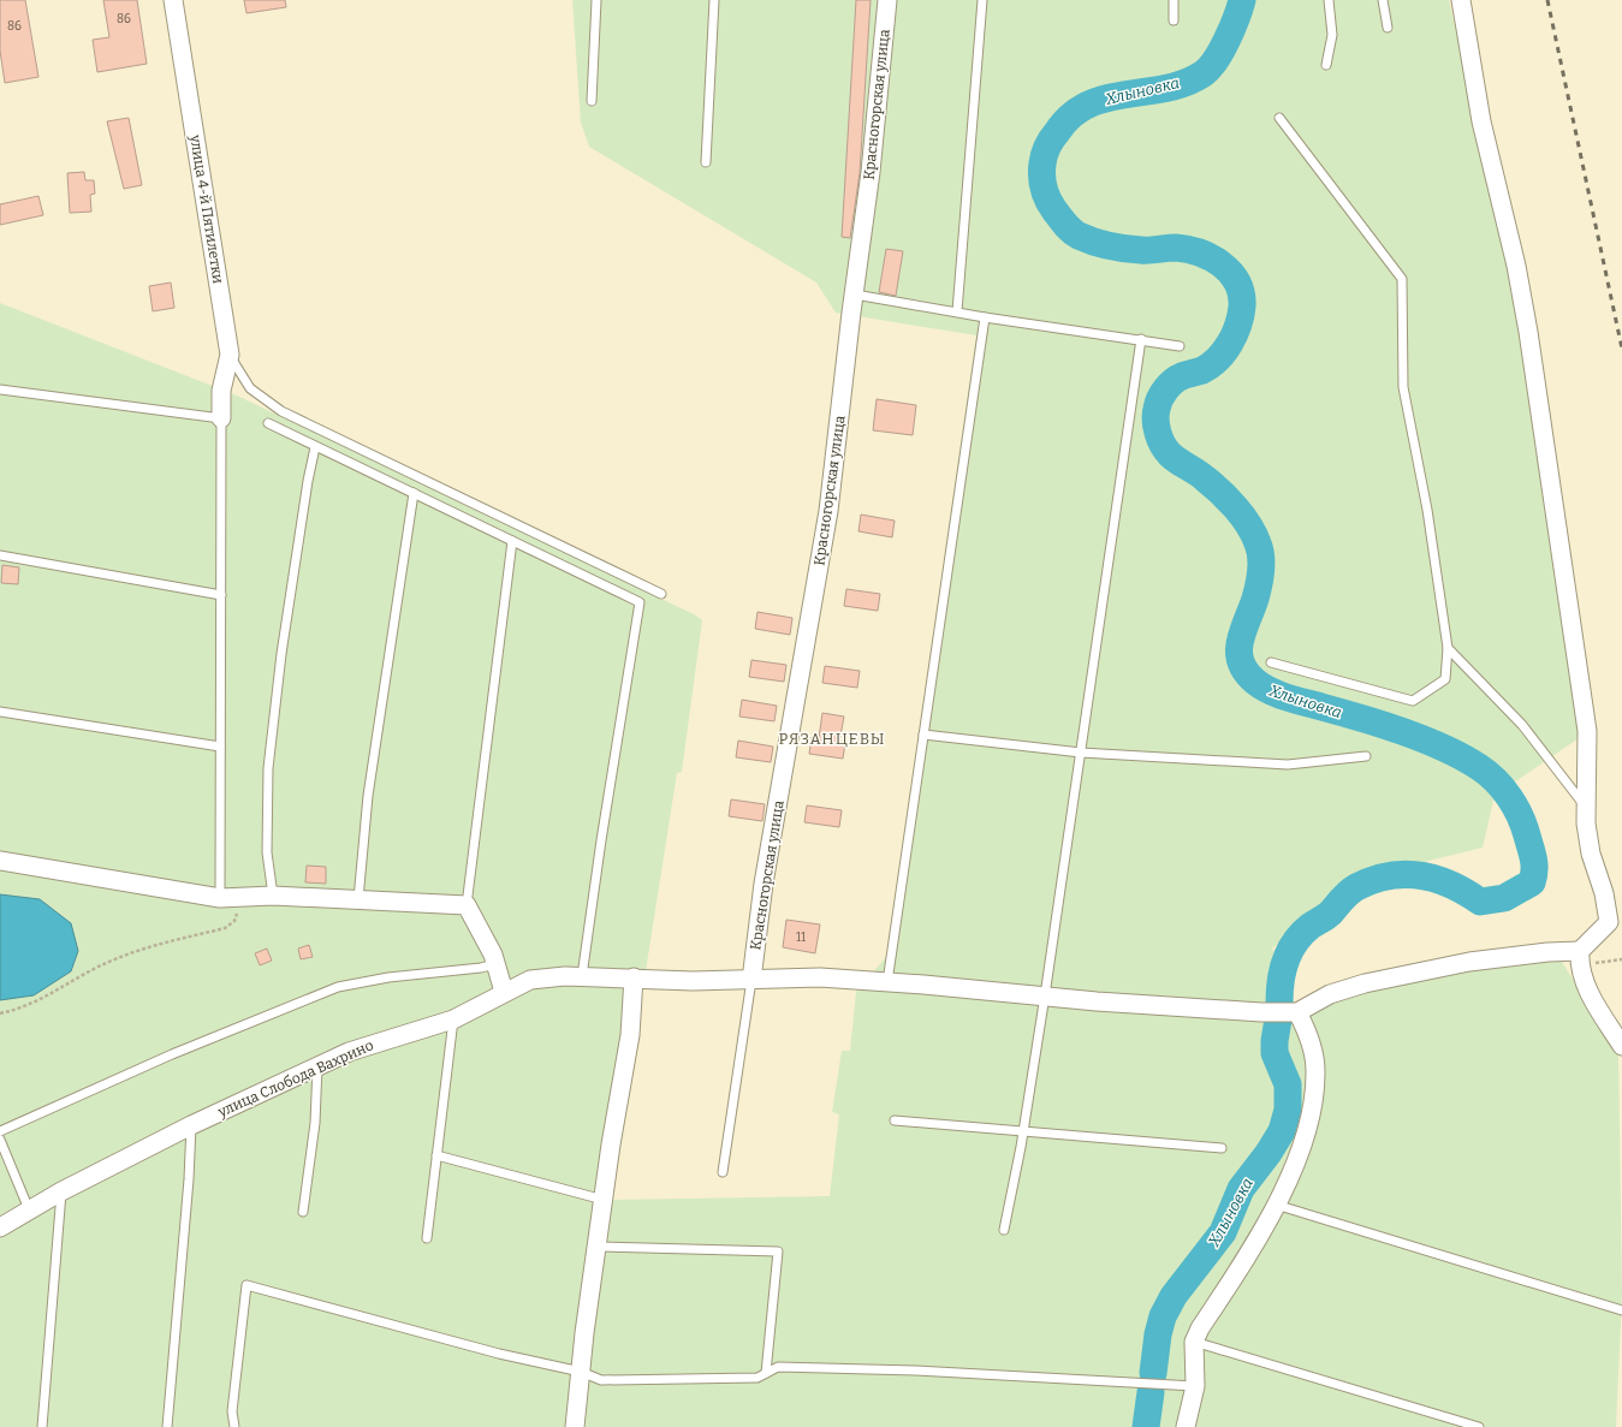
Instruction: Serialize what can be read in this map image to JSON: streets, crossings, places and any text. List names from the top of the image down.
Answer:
{
  "streets": {
    "street": ["Красногорская улица", "улица 4-й Пятилетки", "улица Слобода Вахрино"]
  },
  "crossings": [
    ["Красногорская улица", "улица Слобода Вахрино"]
  ],
  "districts": ["РЯЗАНЦЕВЫ"],
  "water": ["Хлыновка"],
  "house_numbers": ["86", "86", "11"]
}
